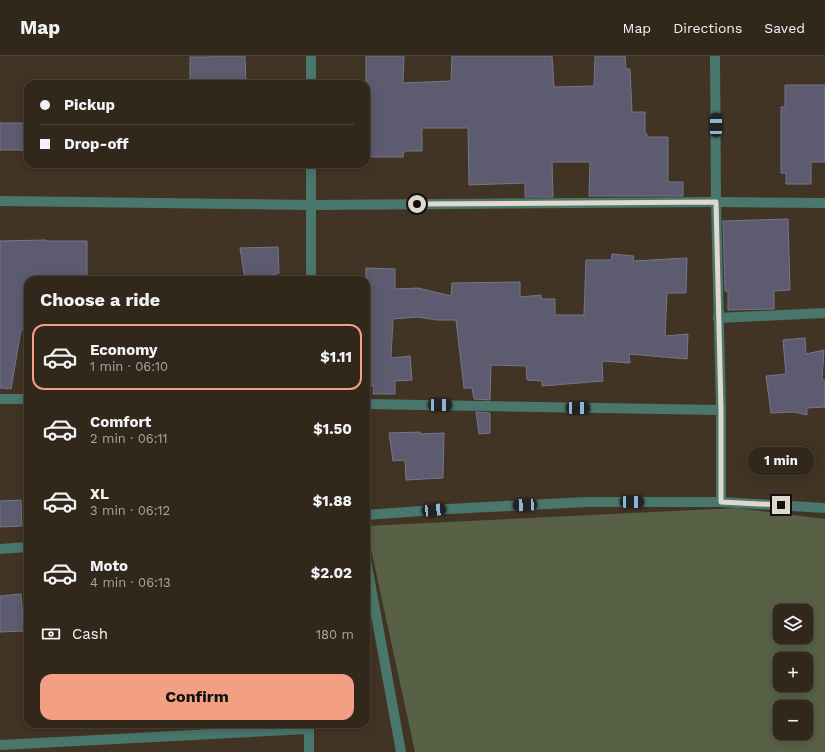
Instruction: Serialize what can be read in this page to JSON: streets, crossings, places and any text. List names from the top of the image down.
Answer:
{
  "page": {
    "header": "Map",
    "nav": ["Map", "Directions", "Saved"],
    "banner": ["Pickup", "Drop-off"],
    "heading": "Choose a ride",
    "list": [
      {
        "name": "Economy",
        "note": "1 min · 06:10",
        "value": "$1.11"
      },
      {
        "name": "Comfort",
        "note": "2 min · 06:11",
        "value": "$1.50"
      },
      {
        "name": "XL",
        "note": "3 min · 06:12",
        "value": "$1.88"
      },
      {
        "name": "Moto",
        "note": "4 min · 06:13",
        "value": "$2.02"
      }
    ],
    "bubble": "1 min",
    "map_buttons": ["+", "−"],
    "pay": ["Cash", "180 m"],
    "buttons": "Confirm"
  }
}
